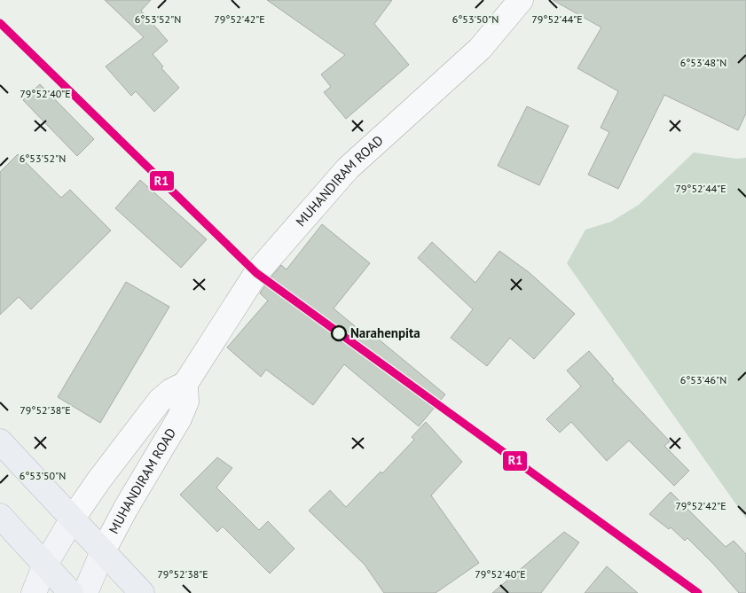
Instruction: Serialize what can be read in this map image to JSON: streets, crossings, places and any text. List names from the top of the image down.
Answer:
{
  "streets": {
    "street": ["MUHANDIRAM ROAD"]
  },
  "places": ["Narahenpita"],
  "lines": ["transit line R1"],
  "coordinates": [
    "6°53'52\"N",
    "79°52'42\"E",
    "79°52'44\"E",
    "6°53'50\"N",
    "6°53'48\"N",
    "79°52'40\"E",
    "6°53'46\"N",
    "79°52'38\"E"
  ]
}
